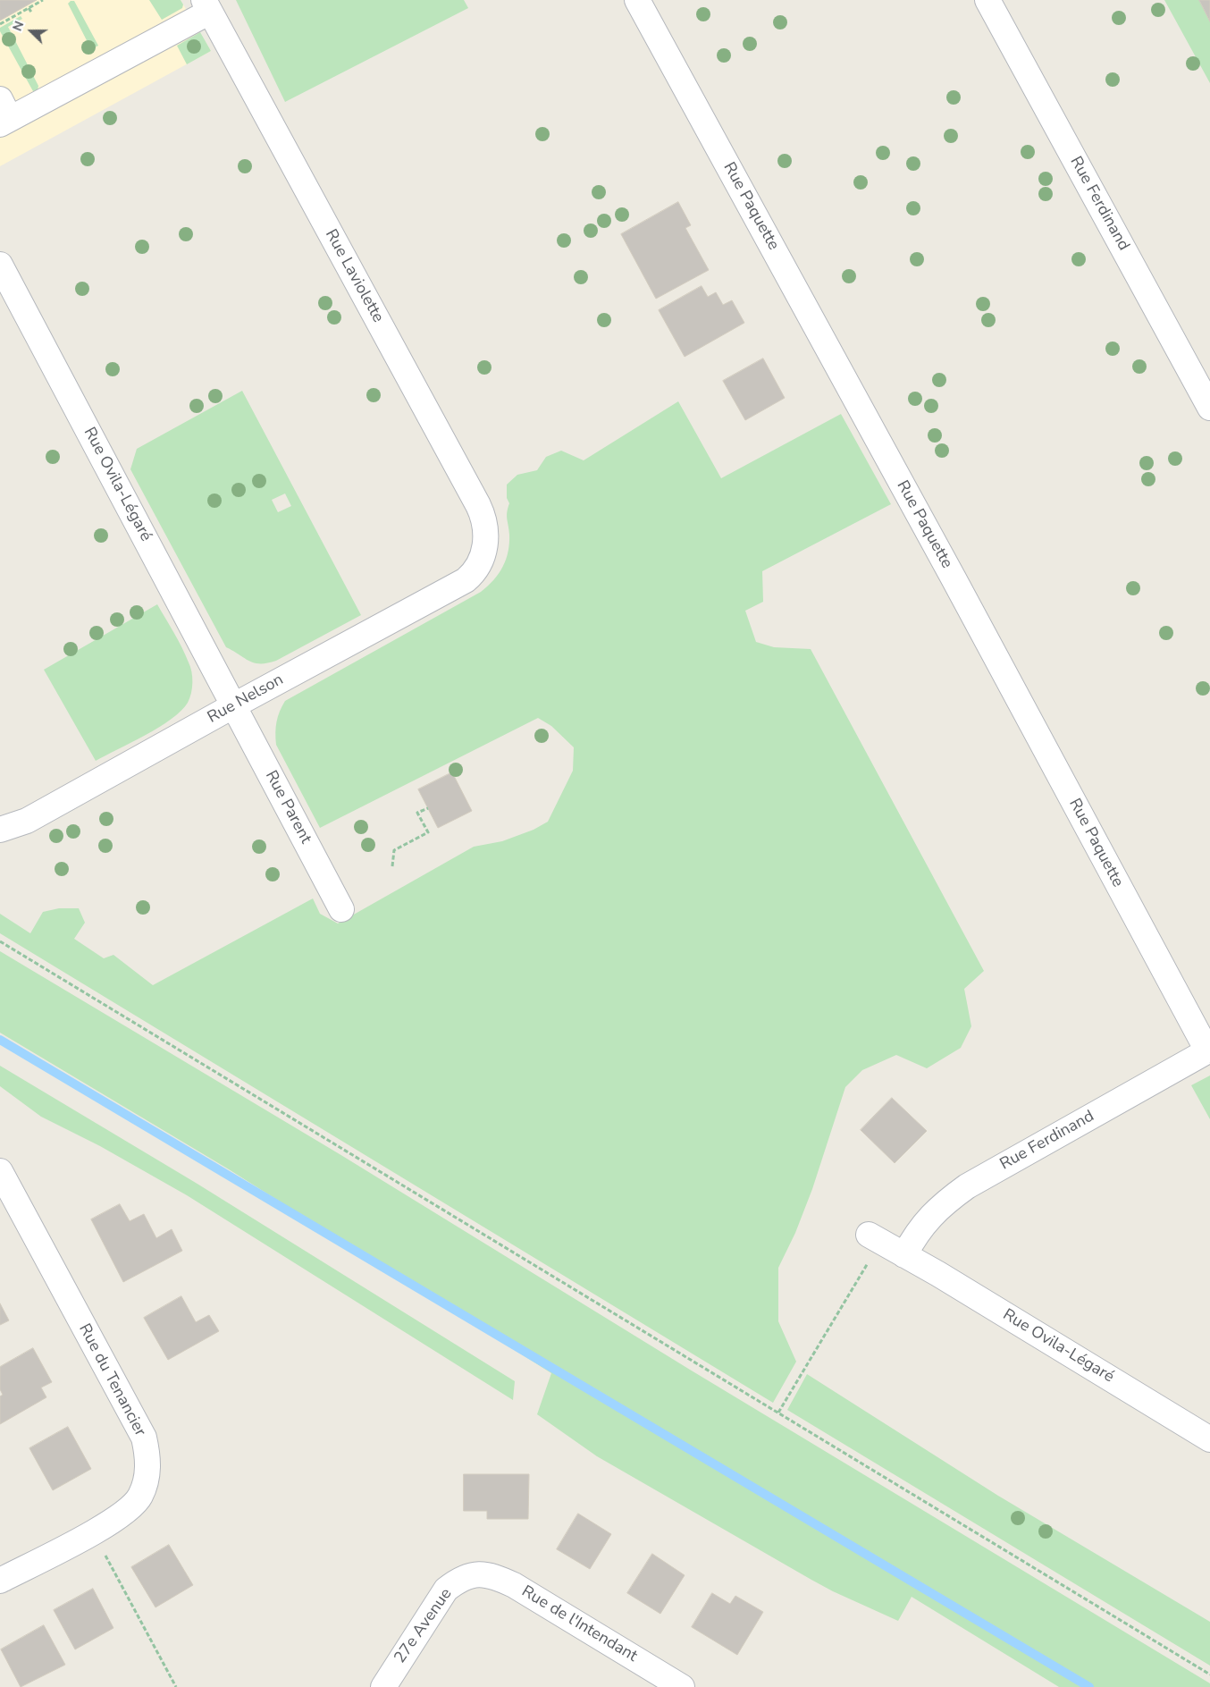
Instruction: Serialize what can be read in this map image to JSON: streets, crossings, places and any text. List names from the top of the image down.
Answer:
{
  "streets": {
    "street": [
      "Rue Ferdinand",
      "Rue Paquette",
      "Rue Laviolette",
      "Rue Ovila-Légaré",
      "Rue Nelson",
      "Rue Parent",
      "Rue du Tenancier",
      "Rue de l'Intendant",
      "27e Avenue"
    ]
  },
  "crossings": [
    ["Rue Ferdinand", "Rue Paquette"],
    ["Rue Ferdinand", "Rue Ovila-Légaré"],
    ["Rue Laviolette", "Rue Nelson"],
    ["Rue Ovila-Légaré", "Rue Nelson"],
    ["Rue Ovila-Légaré", "Rue Parent"],
    ["Rue Nelson", "Rue Parent"],
    ["Rue de l'Intendant", "27e Avenue"]
  ],
  "north": "left"
}
